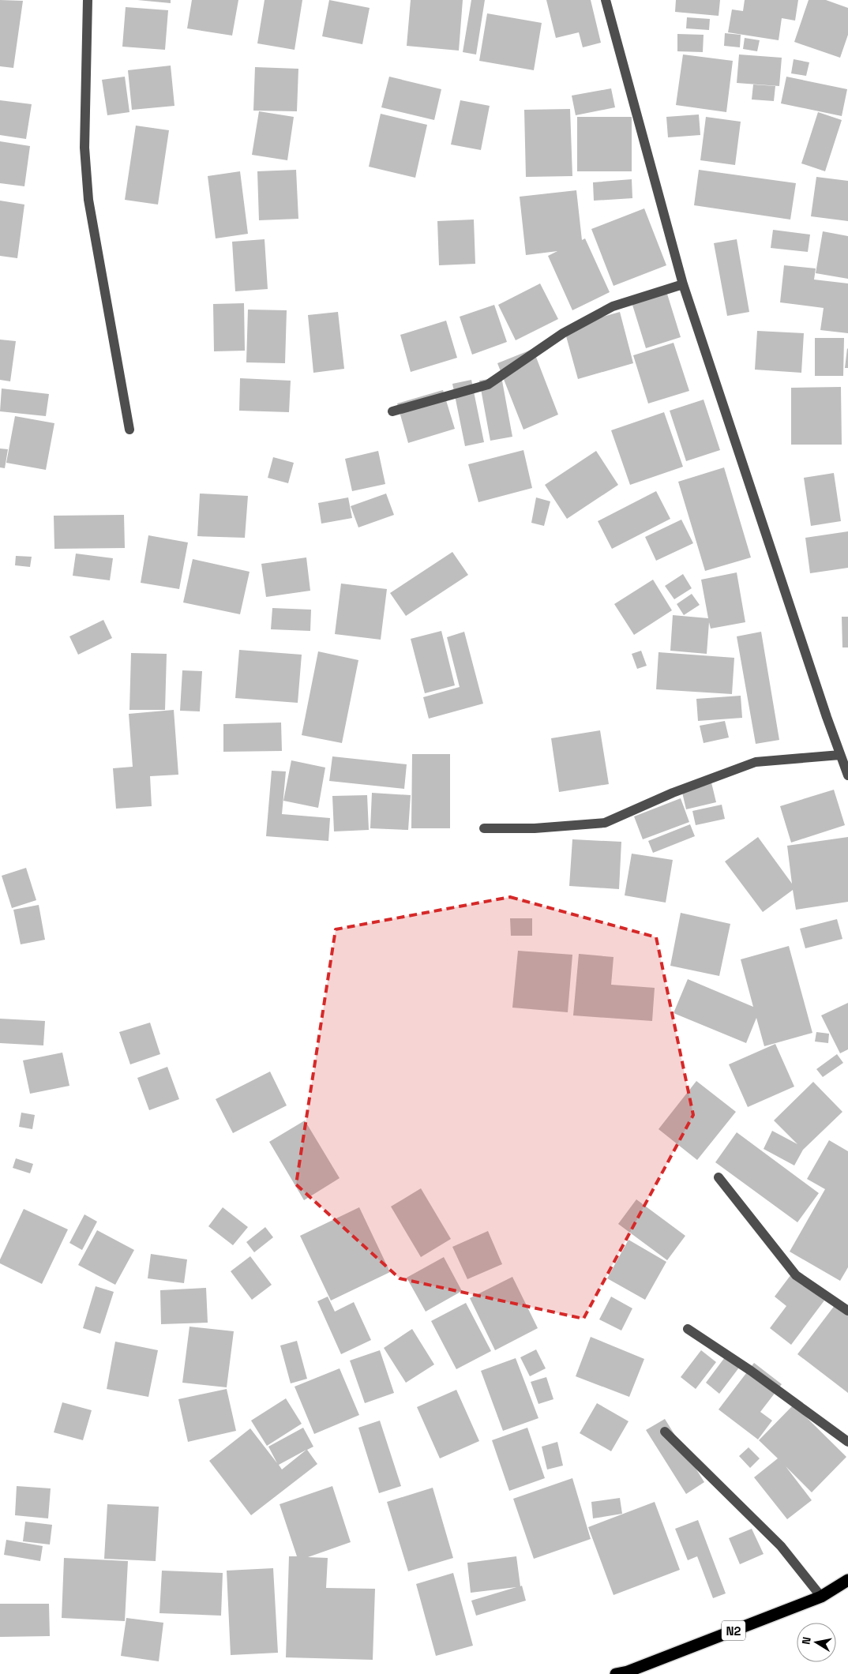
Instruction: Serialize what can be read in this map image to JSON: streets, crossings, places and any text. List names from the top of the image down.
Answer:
{
  "streets": {
    "highway": ["N2"]
  },
  "north": "left"
}
